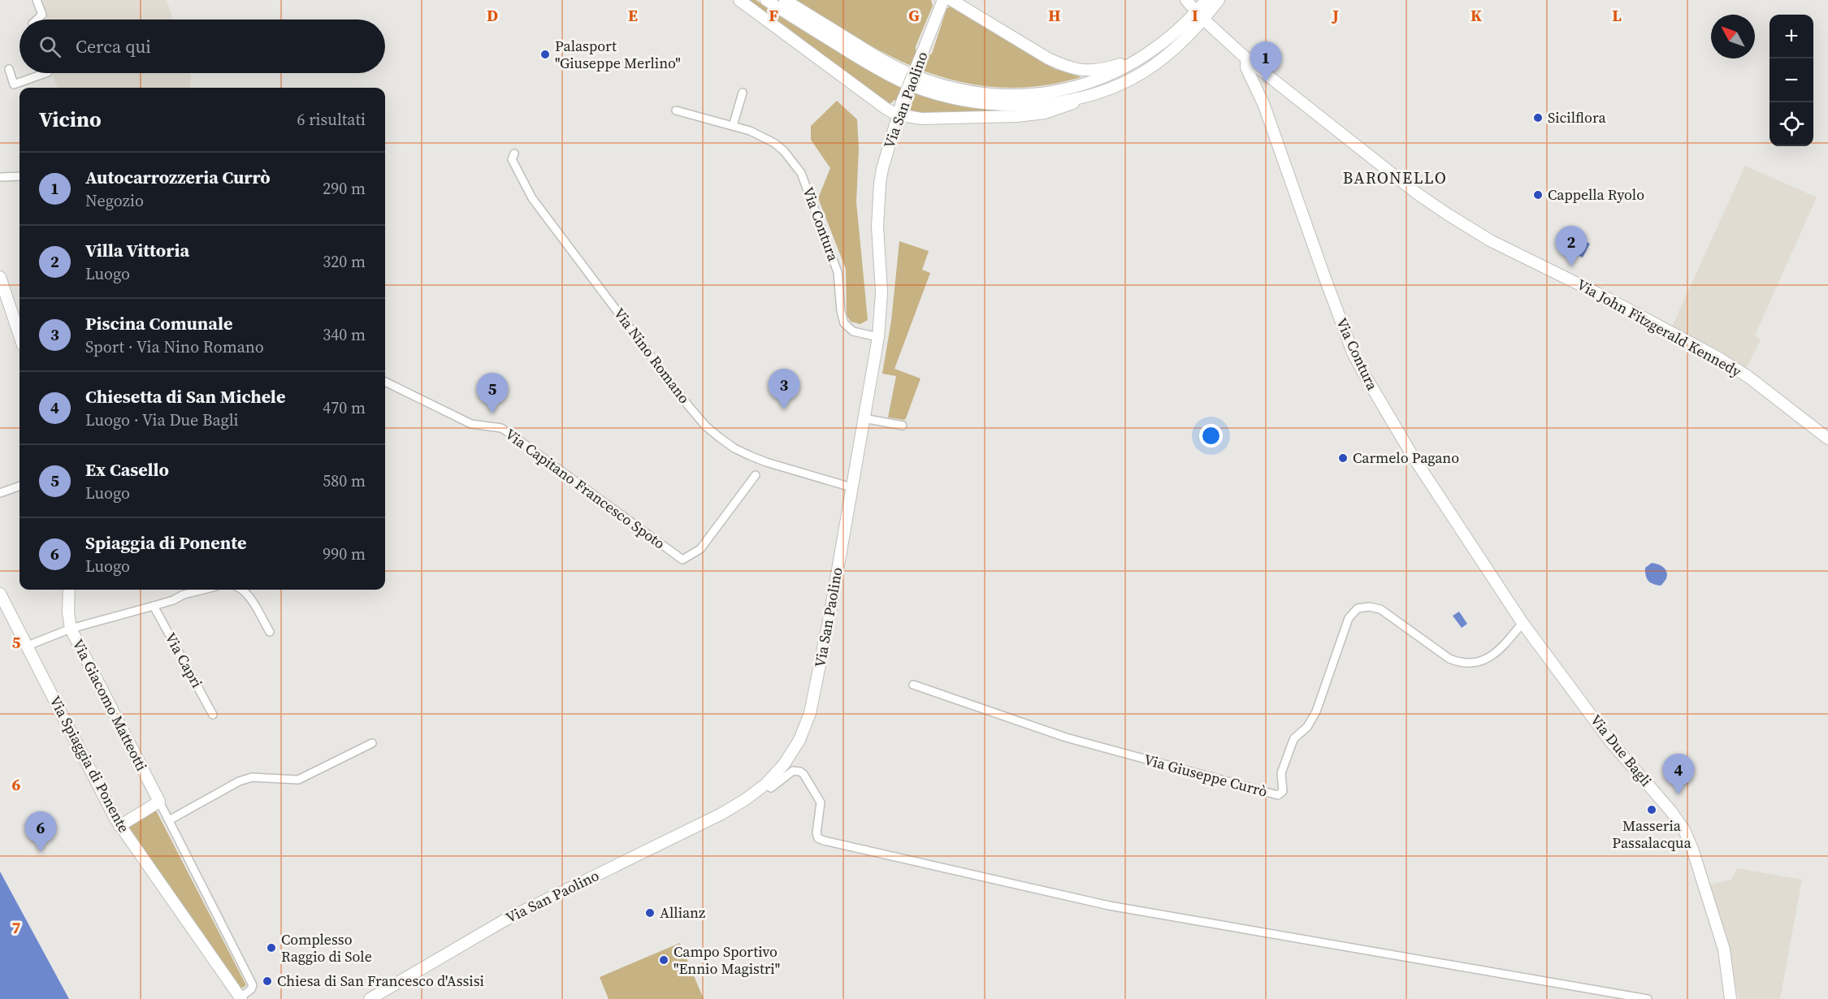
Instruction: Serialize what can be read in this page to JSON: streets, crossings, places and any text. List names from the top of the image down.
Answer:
{
  "streets": {
    "street": [
      "Via San Paolino",
      "Via Contura",
      "Via John Fitzgerald Kennedy",
      "Via Nino Romano",
      "Via Capitano Francesco Spoto",
      "Via Capri",
      "Via Giacomo Matteotti",
      "Via Due Bagli",
      "Via Spiaggia di Ponente",
      "Via Giuseppe Currò"
    ]
  },
  "crossings": [
    ["Via San Paolino", "Via Contura"],
    ["Via San Paolino", "Via Nino Romano"],
    ["Via Contura", "Via John Fitzgerald Kennedy"],
    ["Via Contura", "Via Due Bagli"],
    ["Via Contura", "Via Giuseppe Currò"],
    ["Via Giacomo Matteotti", "Via Spiaggia di Ponente"],
    ["Via Due Bagli", "Via Giuseppe Currò"]
  ],
  "districts": ["BARONELLO"],
  "places": [
    "Palasport \"Giuseppe Merlino\"",
    "Sicilflora",
    "Cappella Ryolo",
    "Carmelo Pagano",
    "Masseria Passalacqua",
    "Allianz",
    "Complesso Raggio di Sole",
    "Campo Sportivo \"Ennio Magistri\"",
    "Chiesa di San Francesco d'Assisi"
  ],
  "north": "top left",
  "page": {
    "map_buttons": ["+", "−"],
    "search": "Cerca qui",
    "pins": [
      "1",
      "2",
      "3",
      "5",
      "4",
      "6"
    ],
    "heading": ["Vicino", "6 risultati"],
    "list": [
      {
        "mark": "1",
        "name": "Autocarrozzeria Currò",
        "note": "Negozio",
        "value": "290 m"
      },
      {
        "mark": "2",
        "name": "Villa Vittoria",
        "note": "Luogo",
        "value": "320 m"
      },
      {
        "mark": "3",
        "name": "Piscina Comunale",
        "note": "Sport · Via Nino Romano",
        "value": "340 m"
      },
      {
        "mark": "4",
        "name": "Chiesetta di San Michele",
        "note": "Luogo · Via Due Bagli",
        "value": "470 m"
      },
      {
        "mark": "5",
        "name": "Ex Casello",
        "note": "Luogo",
        "value": "580 m"
      },
      {
        "mark": "6",
        "name": "Spiaggia di Ponente",
        "note": "Luogo",
        "value": "990 m"
      }
    ]
  },
  "grid": {
    "columns": [
      "D",
      "E",
      "F",
      "G",
      "H",
      "I",
      "J",
      "K",
      "L"
    ],
    "rows": ["5", "6", "7"]
  }
}
